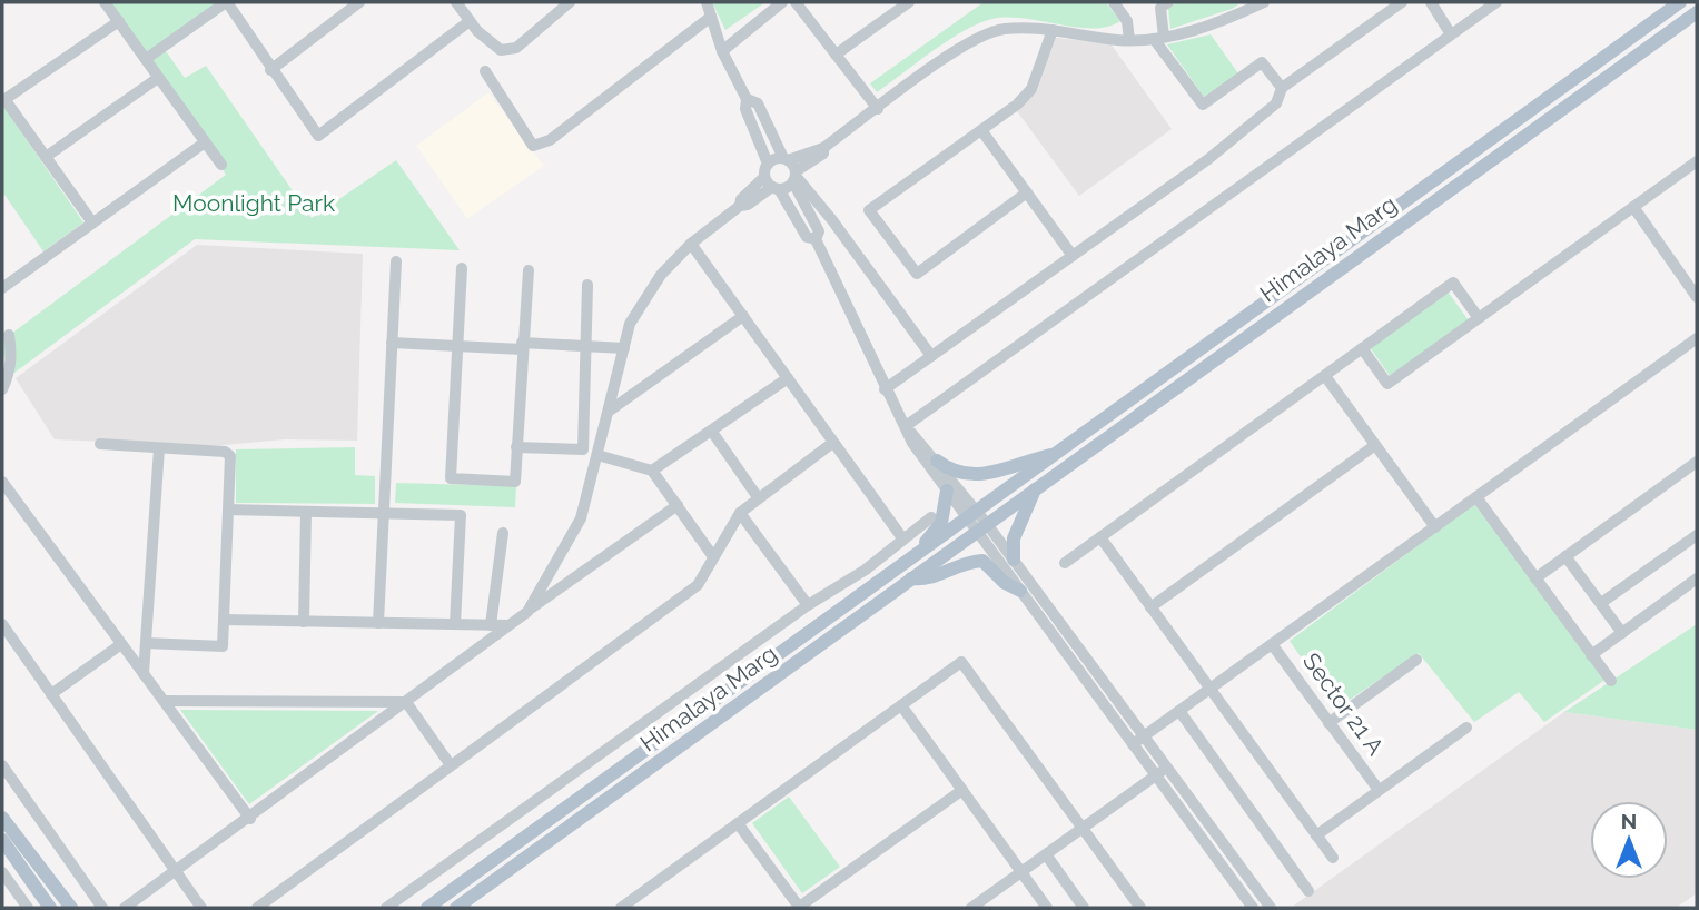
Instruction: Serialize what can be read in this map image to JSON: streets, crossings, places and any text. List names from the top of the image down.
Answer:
{
  "streets": {
    "main road": ["Himalaya Marg"],
    "street": ["Sector 21 A"]
  },
  "parks": ["Moonlight Park"],
  "north": "top"
}
